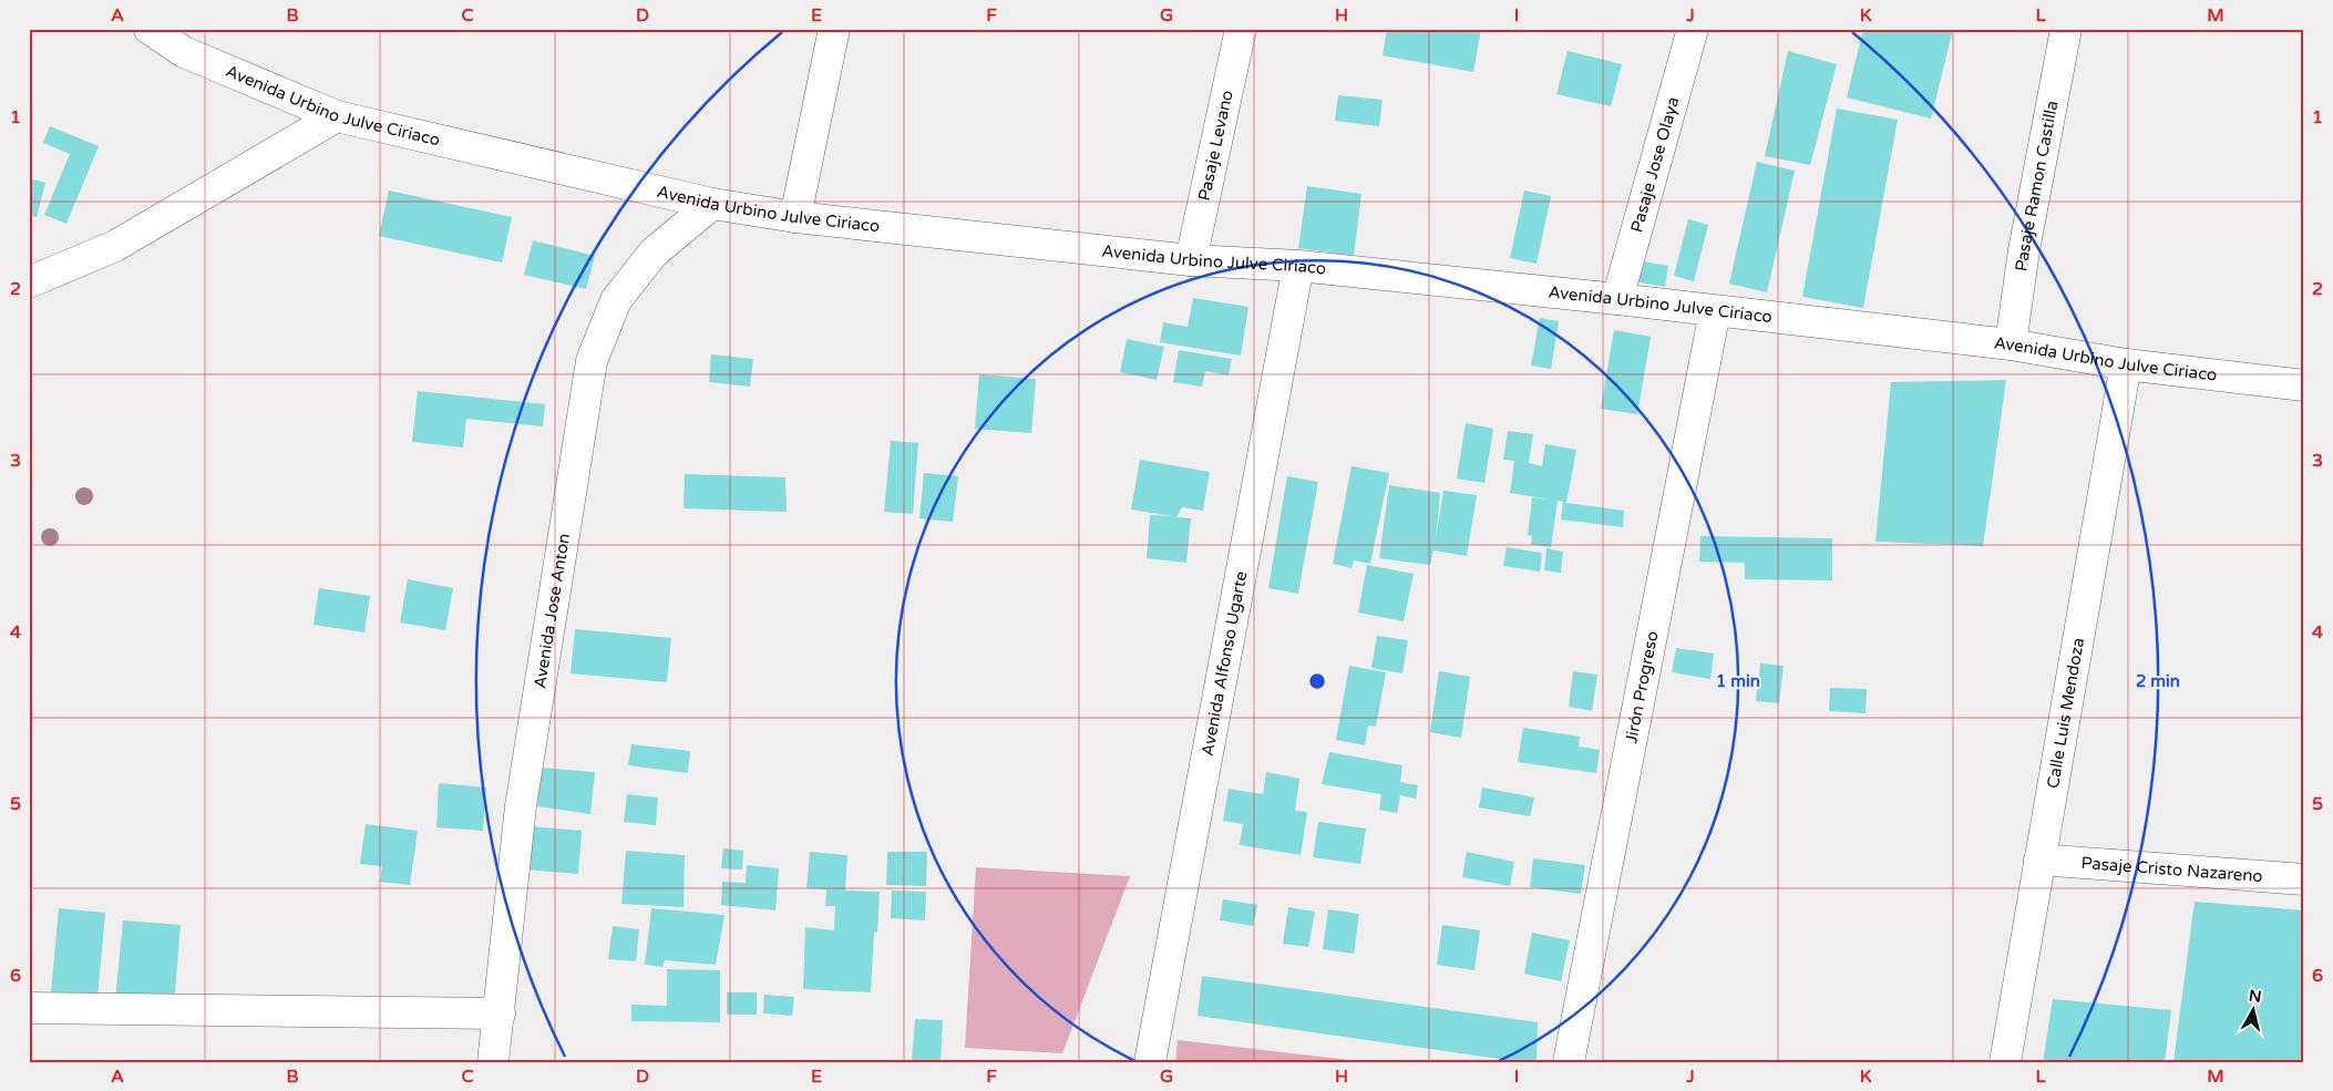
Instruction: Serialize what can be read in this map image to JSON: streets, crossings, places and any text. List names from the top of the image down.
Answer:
{
  "streets": {
    "street": [
      "Avenida Urbino Julve Ciriaco",
      "Pasaje Levano",
      "Pasaje Jose Olaya",
      "Pasaje Ramon Castilla",
      "Avenida Jose Anton",
      "Avenida Alfonso Ugarte",
      "Jirón Progreso",
      "Calle Luis Mendoza",
      "Pasaje Cristo Nazareno"
    ]
  },
  "crossings": [
    ["Avenida Urbino Julve Ciriaco", "Pasaje Levano"],
    ["Avenida Urbino Julve Ciriaco", "Pasaje Jose Olaya"],
    ["Avenida Urbino Julve Ciriaco", "Pasaje Ramon Castilla"],
    ["Avenida Urbino Julve Ciriaco", "Avenida Jose Anton"],
    ["Avenida Urbino Julve Ciriaco", "Avenida Alfonso Ugarte"],
    ["Avenida Urbino Julve Ciriaco", "Jirón Progreso"],
    ["Avenida Urbino Julve Ciriaco", "Calle Luis Mendoza"],
    ["Calle Luis Mendoza", "Pasaje Cristo Nazareno"]
  ],
  "north": "top",
  "grid": {
    "columns": [
      "A",
      "B",
      "C",
      "D",
      "E",
      "F",
      "G",
      "H",
      "I",
      "J",
      "K",
      "L",
      "M"
    ],
    "rows": [
      "1",
      "2",
      "3",
      "4",
      "5",
      "6"
    ]
  },
  "rings": ["1 min", "2 min"]
}
